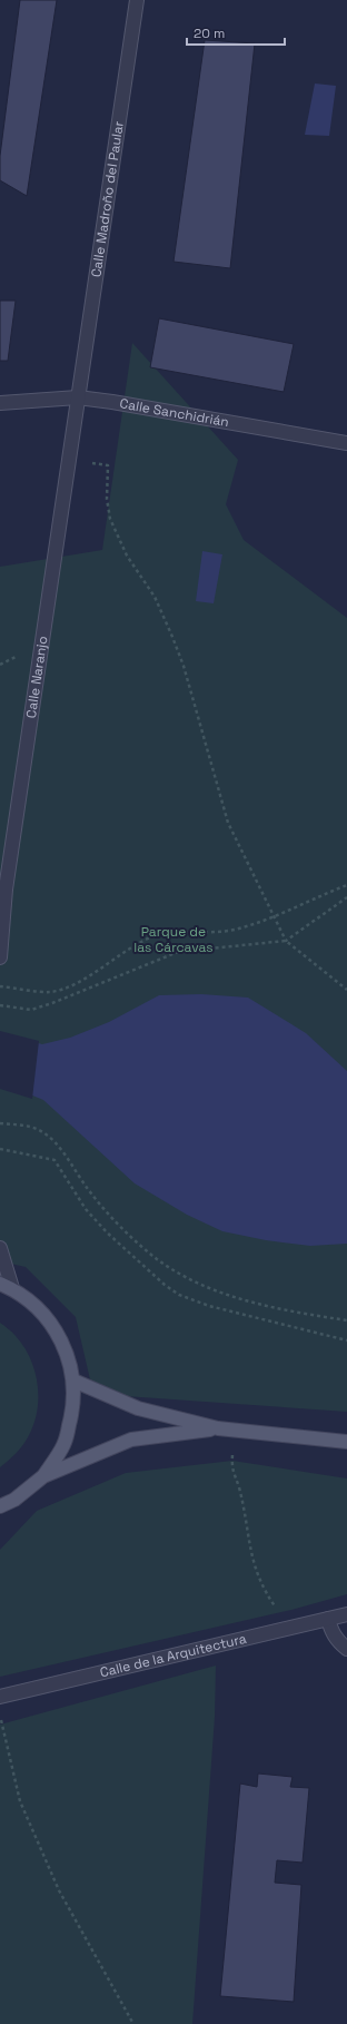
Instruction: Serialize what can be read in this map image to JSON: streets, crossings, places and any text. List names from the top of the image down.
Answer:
{
  "streets": {
    "street": [
      "Calle Madroño del Paular",
      "Calle Sanchidrián",
      "Calle Naranjo",
      "Calle de la Arquitectura"
    ]
  },
  "crossings": [
    ["Calle Madroño del Paular", "Calle Sanchidrián"],
    ["Calle Madroño del Paular", "Calle Naranjo"],
    ["Calle Sanchidrián", "Calle Naranjo"]
  ],
  "parks": ["Parque de las Cárcavas"],
  "scale_bar": "20 m"
}
